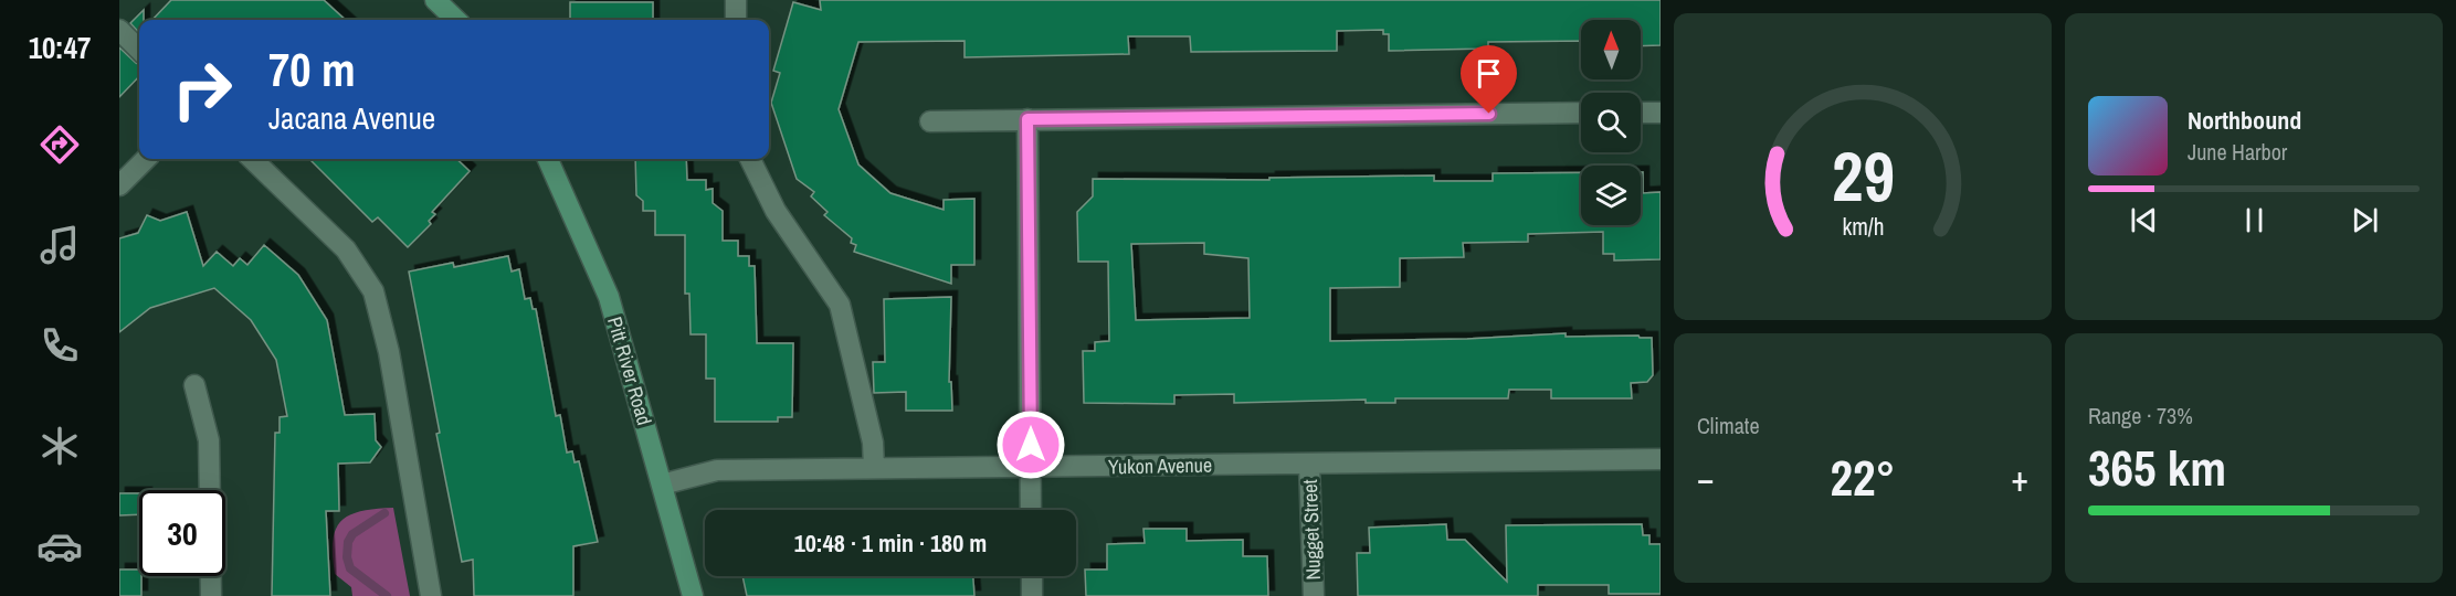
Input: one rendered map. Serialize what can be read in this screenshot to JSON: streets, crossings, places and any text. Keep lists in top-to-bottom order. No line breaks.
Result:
{"streets":{"main road":["Pitt River Road"],"street":["Yukon Avenue","Nugget Street"]},"crossings":[["Pitt River Road","Yukon Avenue"],["Yukon Avenue","Nugget Street"]],"north":"top","page":{"tabs":"10:47","turn":["70 m","Jacana Avenue"],"song":["Northbound","June Harbor"],"tile":["Climate",["Range · 73%","365 km"]],"heat":["−","22°","+"],"limit":"30","trip":"10:48 · 1 min · 180 m","gauge":["29","km/h"]}}
